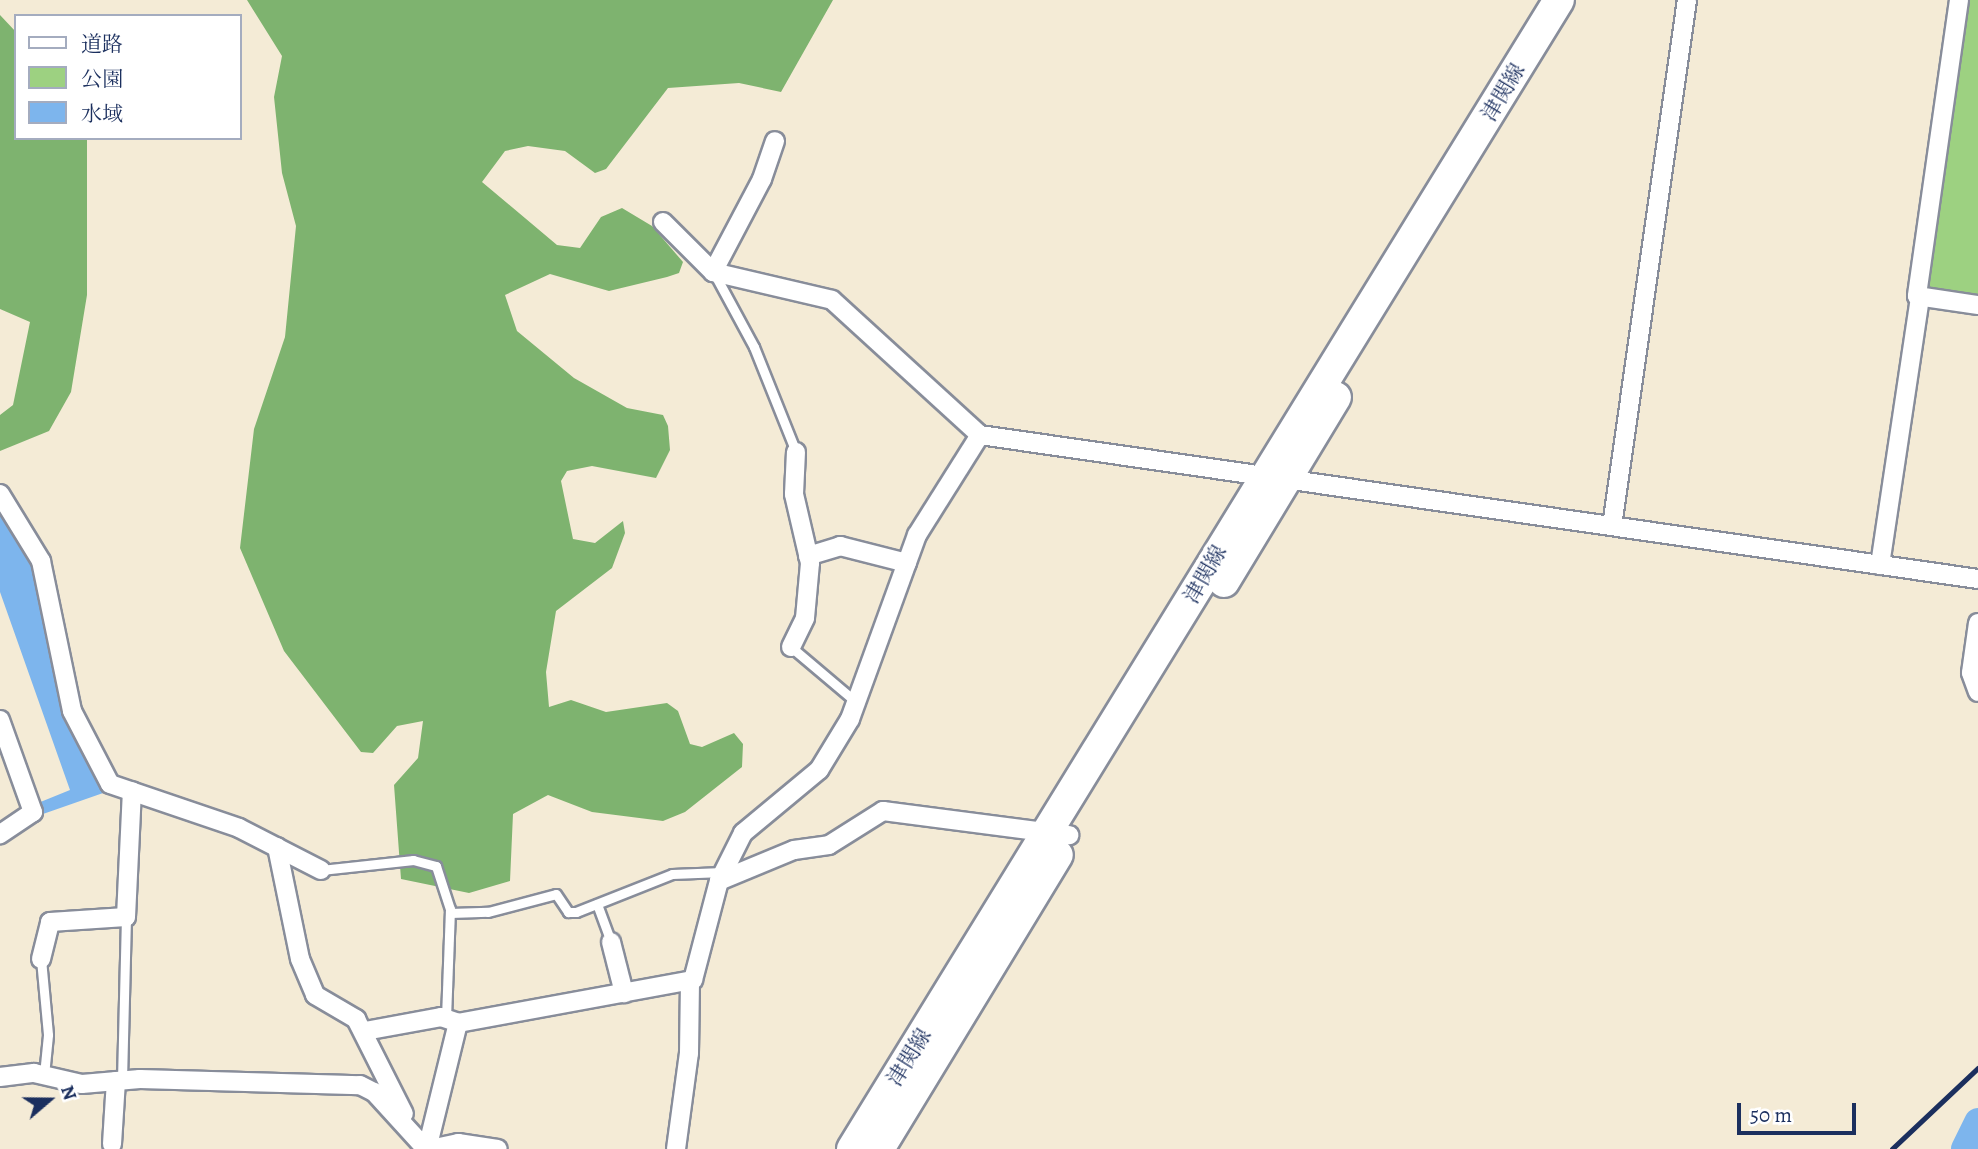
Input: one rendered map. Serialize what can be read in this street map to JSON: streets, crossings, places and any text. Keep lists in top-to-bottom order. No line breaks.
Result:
{"streets":{"main road":["津関線"]},"legend":["道路","公園","水域"],"scale_bar":"50 m","north":"right"}
